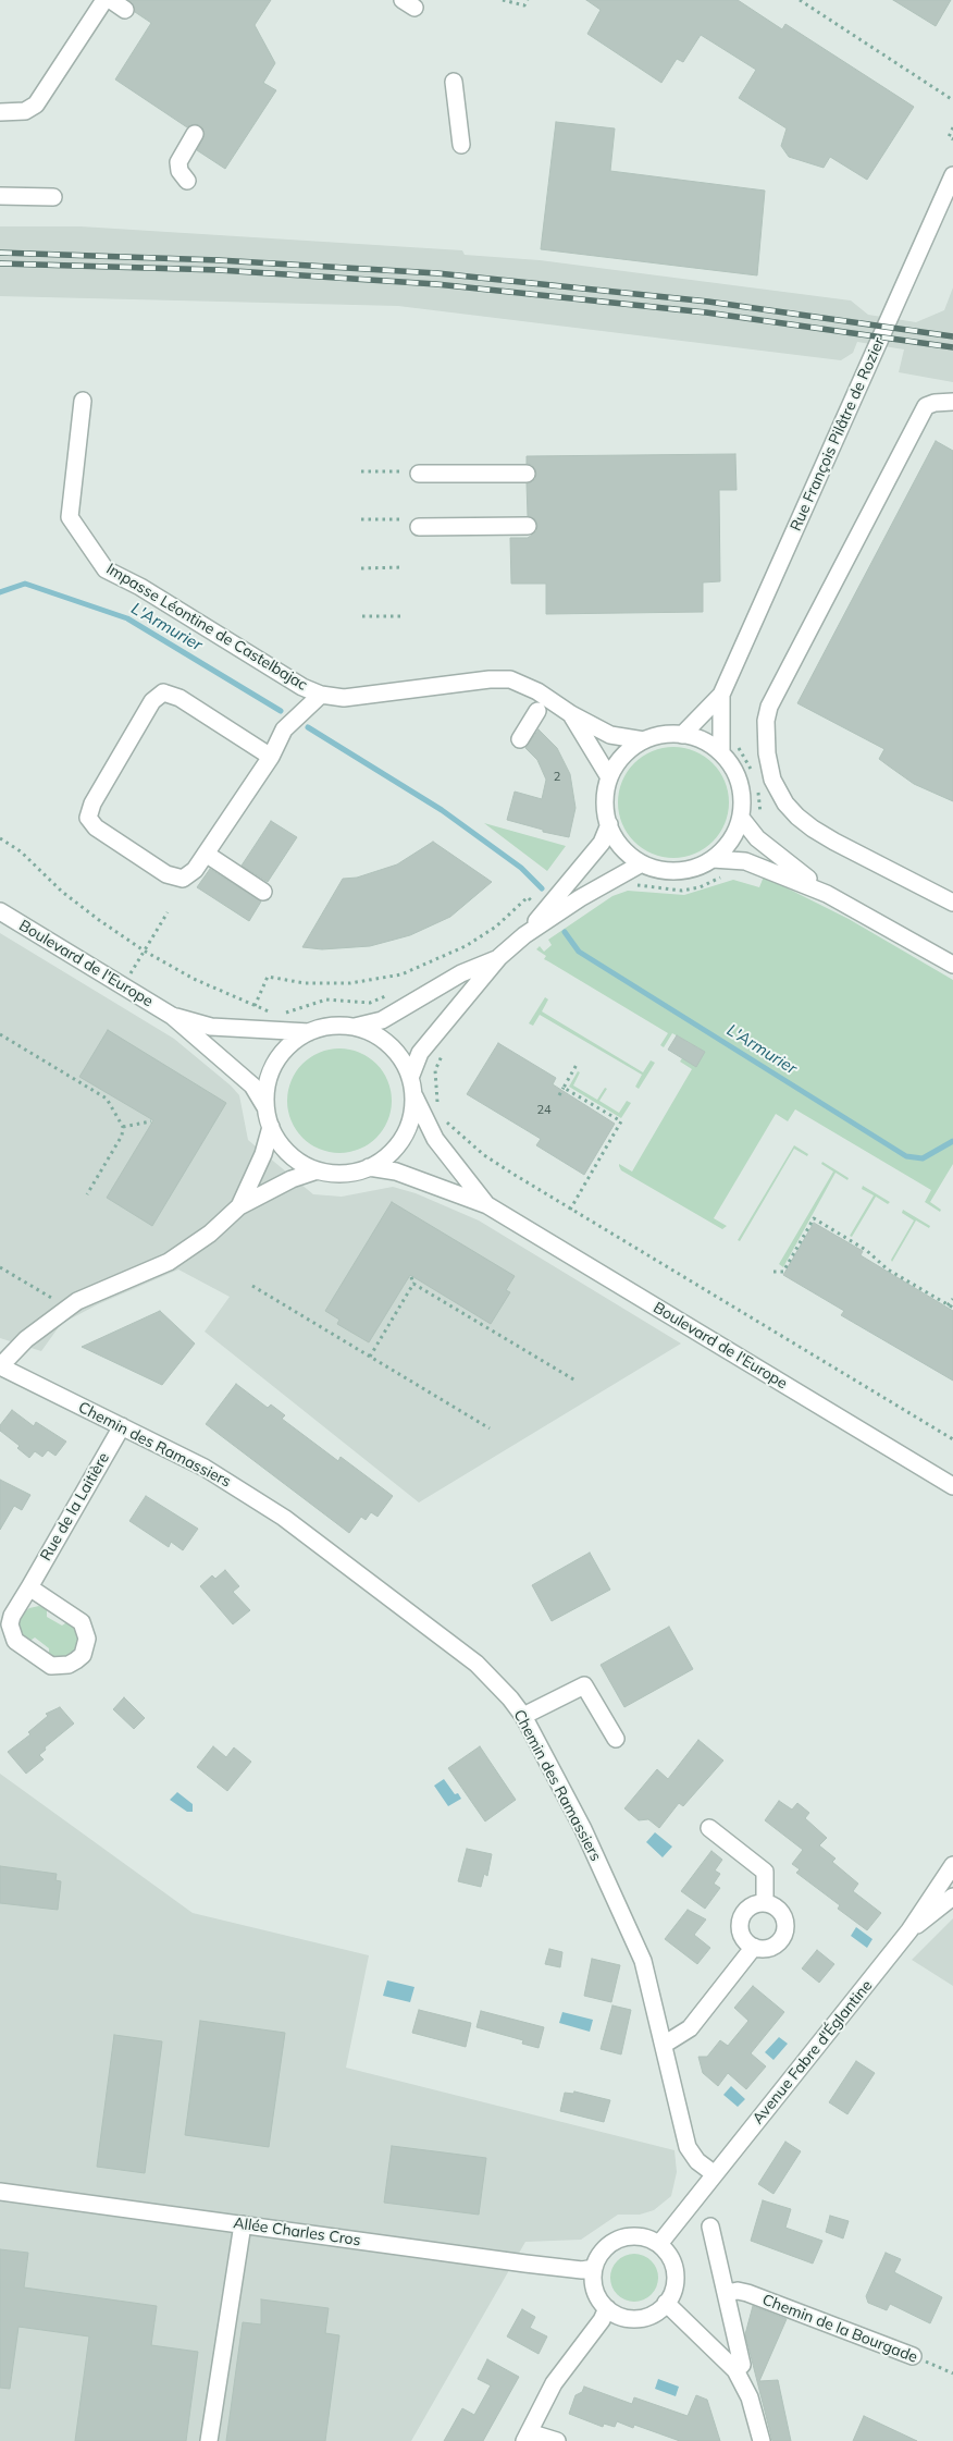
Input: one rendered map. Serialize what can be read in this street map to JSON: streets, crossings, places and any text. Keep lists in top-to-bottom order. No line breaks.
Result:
{"streets":{"street":["Rue François Pilâtre de Rozier","Impasse Léontine de Castelbajac","Boulevard de l'Europe","Chemin des Ramassiers","Rue de la Laitière","Avenue Fabre d'Églantine","Allée Charles Cros","Chemin de la Bourgade"]},"crossings":[["Rue François Pilâtre de Rozier","Impasse Léontine de Castelbajac"],["Chemin des Ramassiers","Rue de la Laitière"],["Chemin des Ramassiers","Avenue Fabre d'Églantine"]],"water":["L'Armurier"],"house_numbers":["2","24"]}
